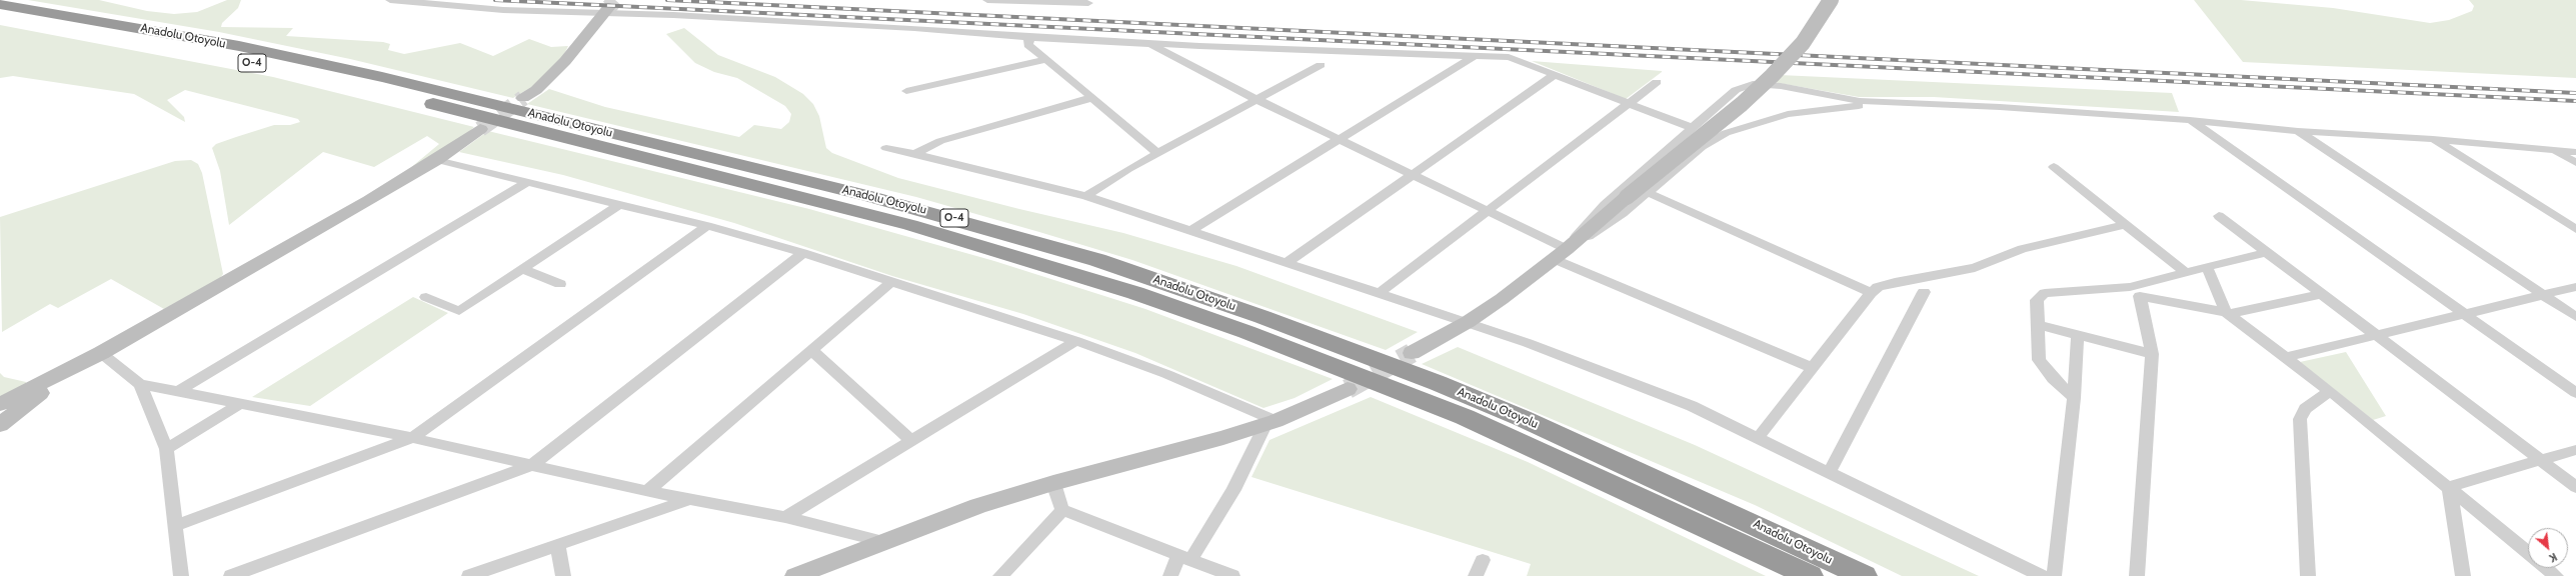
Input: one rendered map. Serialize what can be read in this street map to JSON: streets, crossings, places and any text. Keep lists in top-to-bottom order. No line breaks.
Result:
{"streets":{"highway":["Anadolu Otoyolu","O-4"]},"north":"bottom right"}
